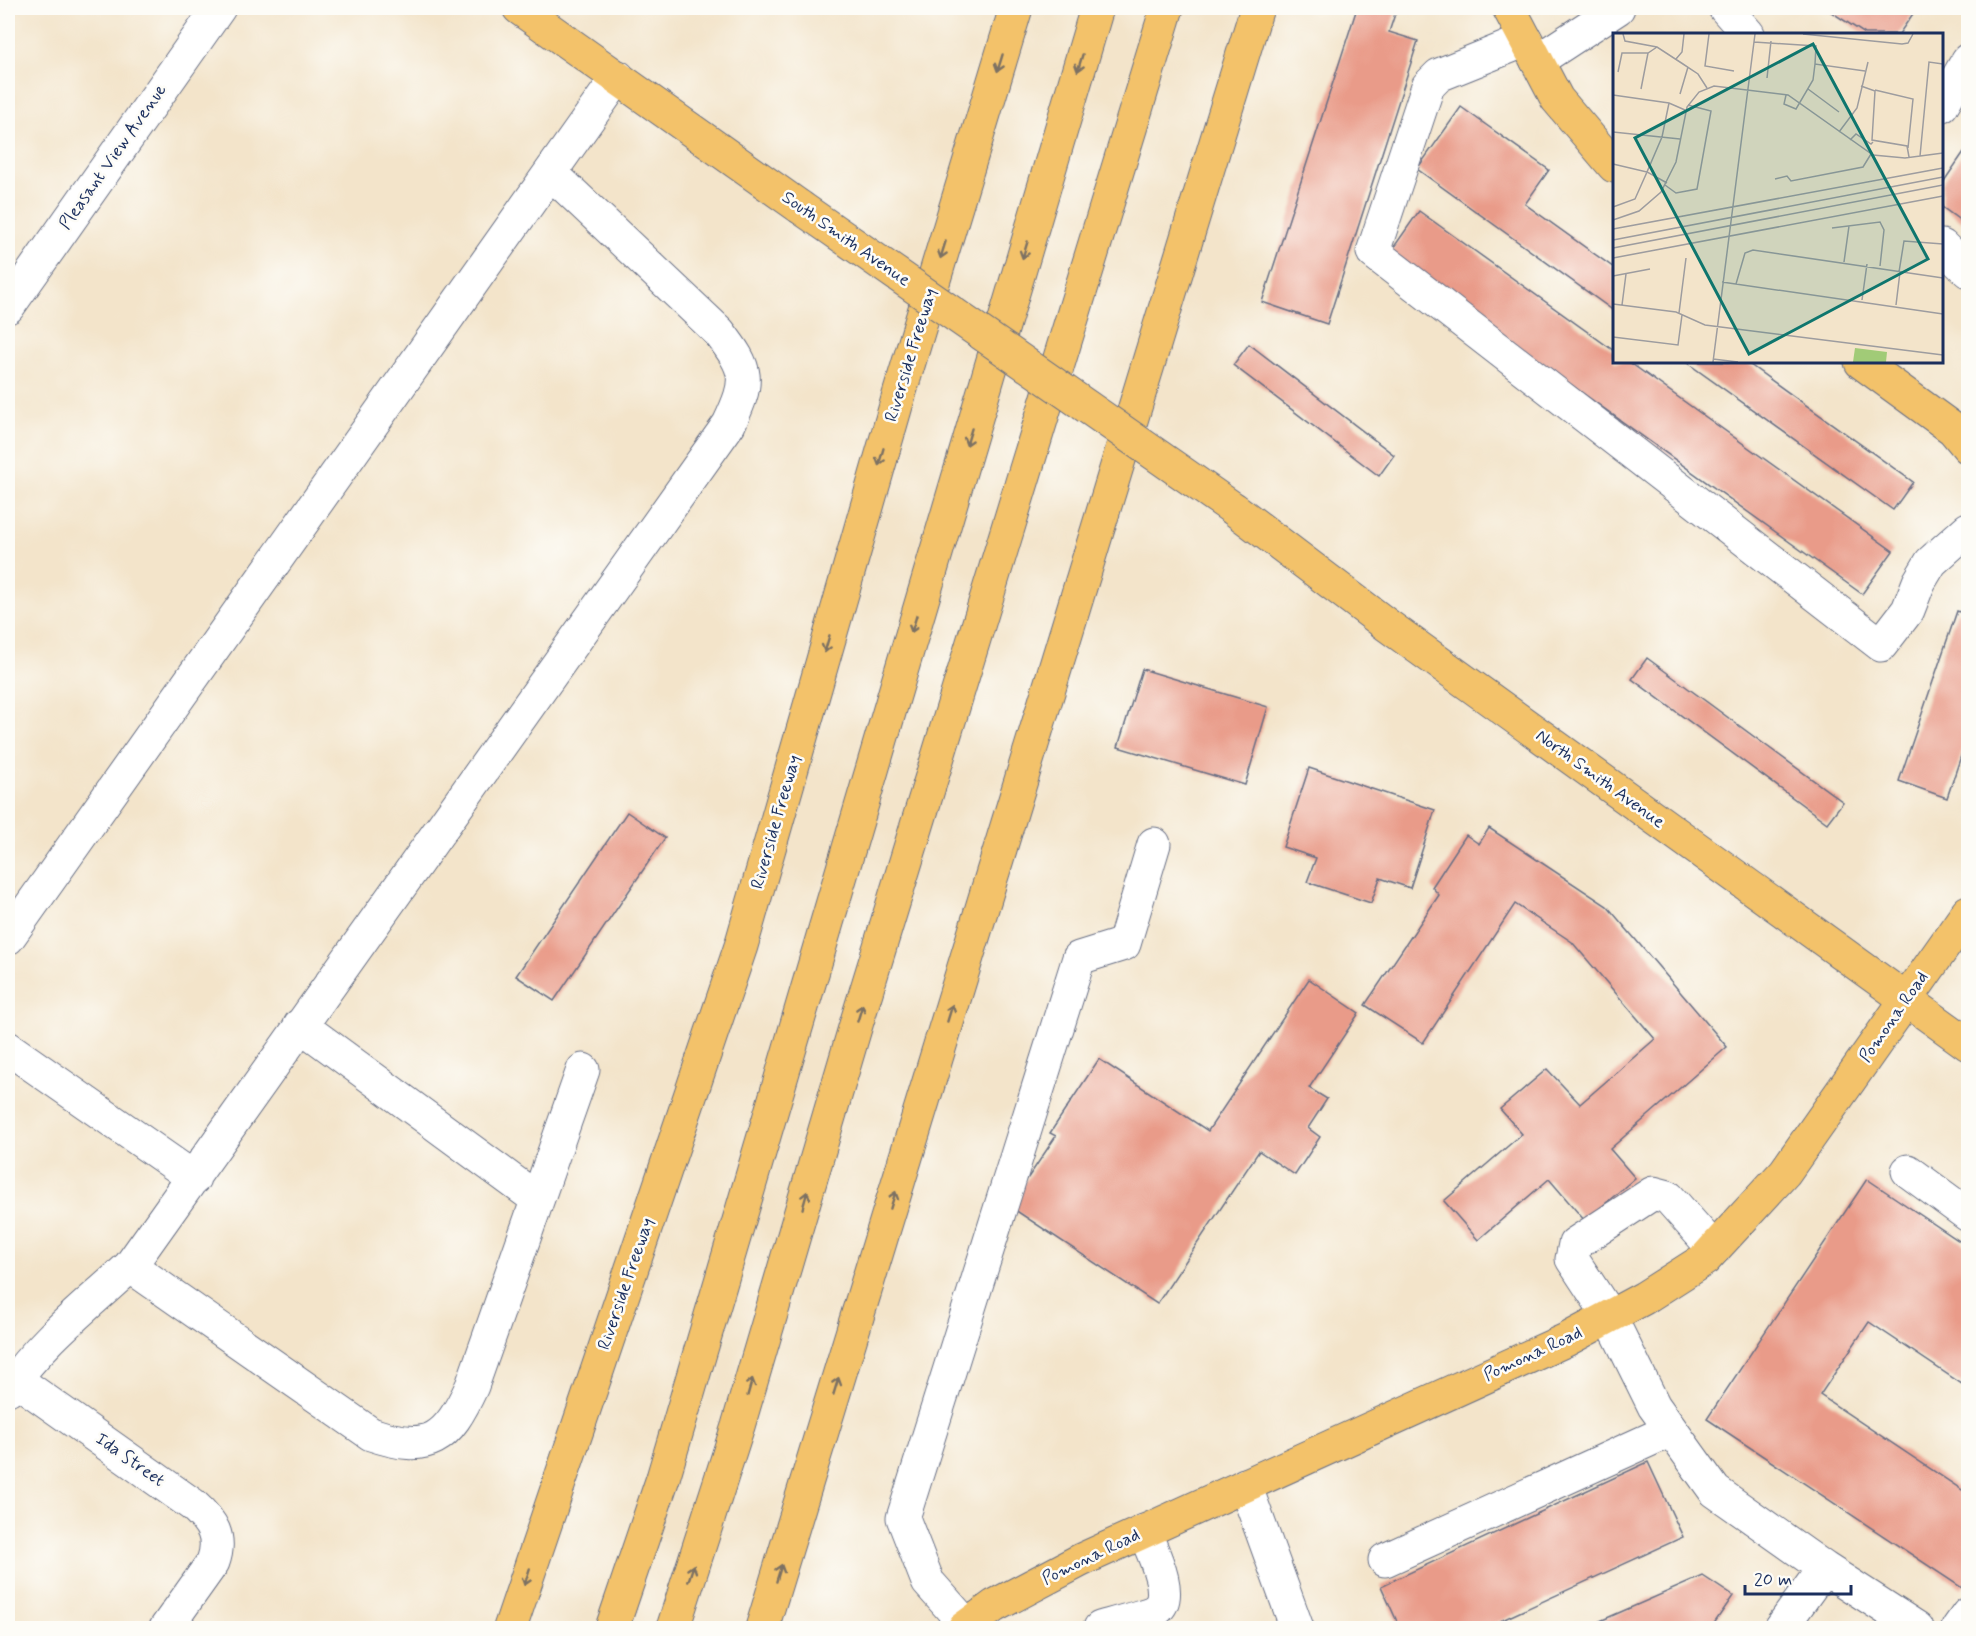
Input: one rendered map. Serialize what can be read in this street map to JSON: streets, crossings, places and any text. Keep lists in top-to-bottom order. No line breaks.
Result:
{"streets":{"main road":["South Smith Avenue","Riverside Freeway","North Smith Avenue","Pomona Road"],"street":["Pleasant View Avenue","Ida Street"]},"crossings":[["South Smith Avenue","North Smith Avenue"],["North Smith Avenue","Pomona Road"]],"scale_bar":"20 m"}
